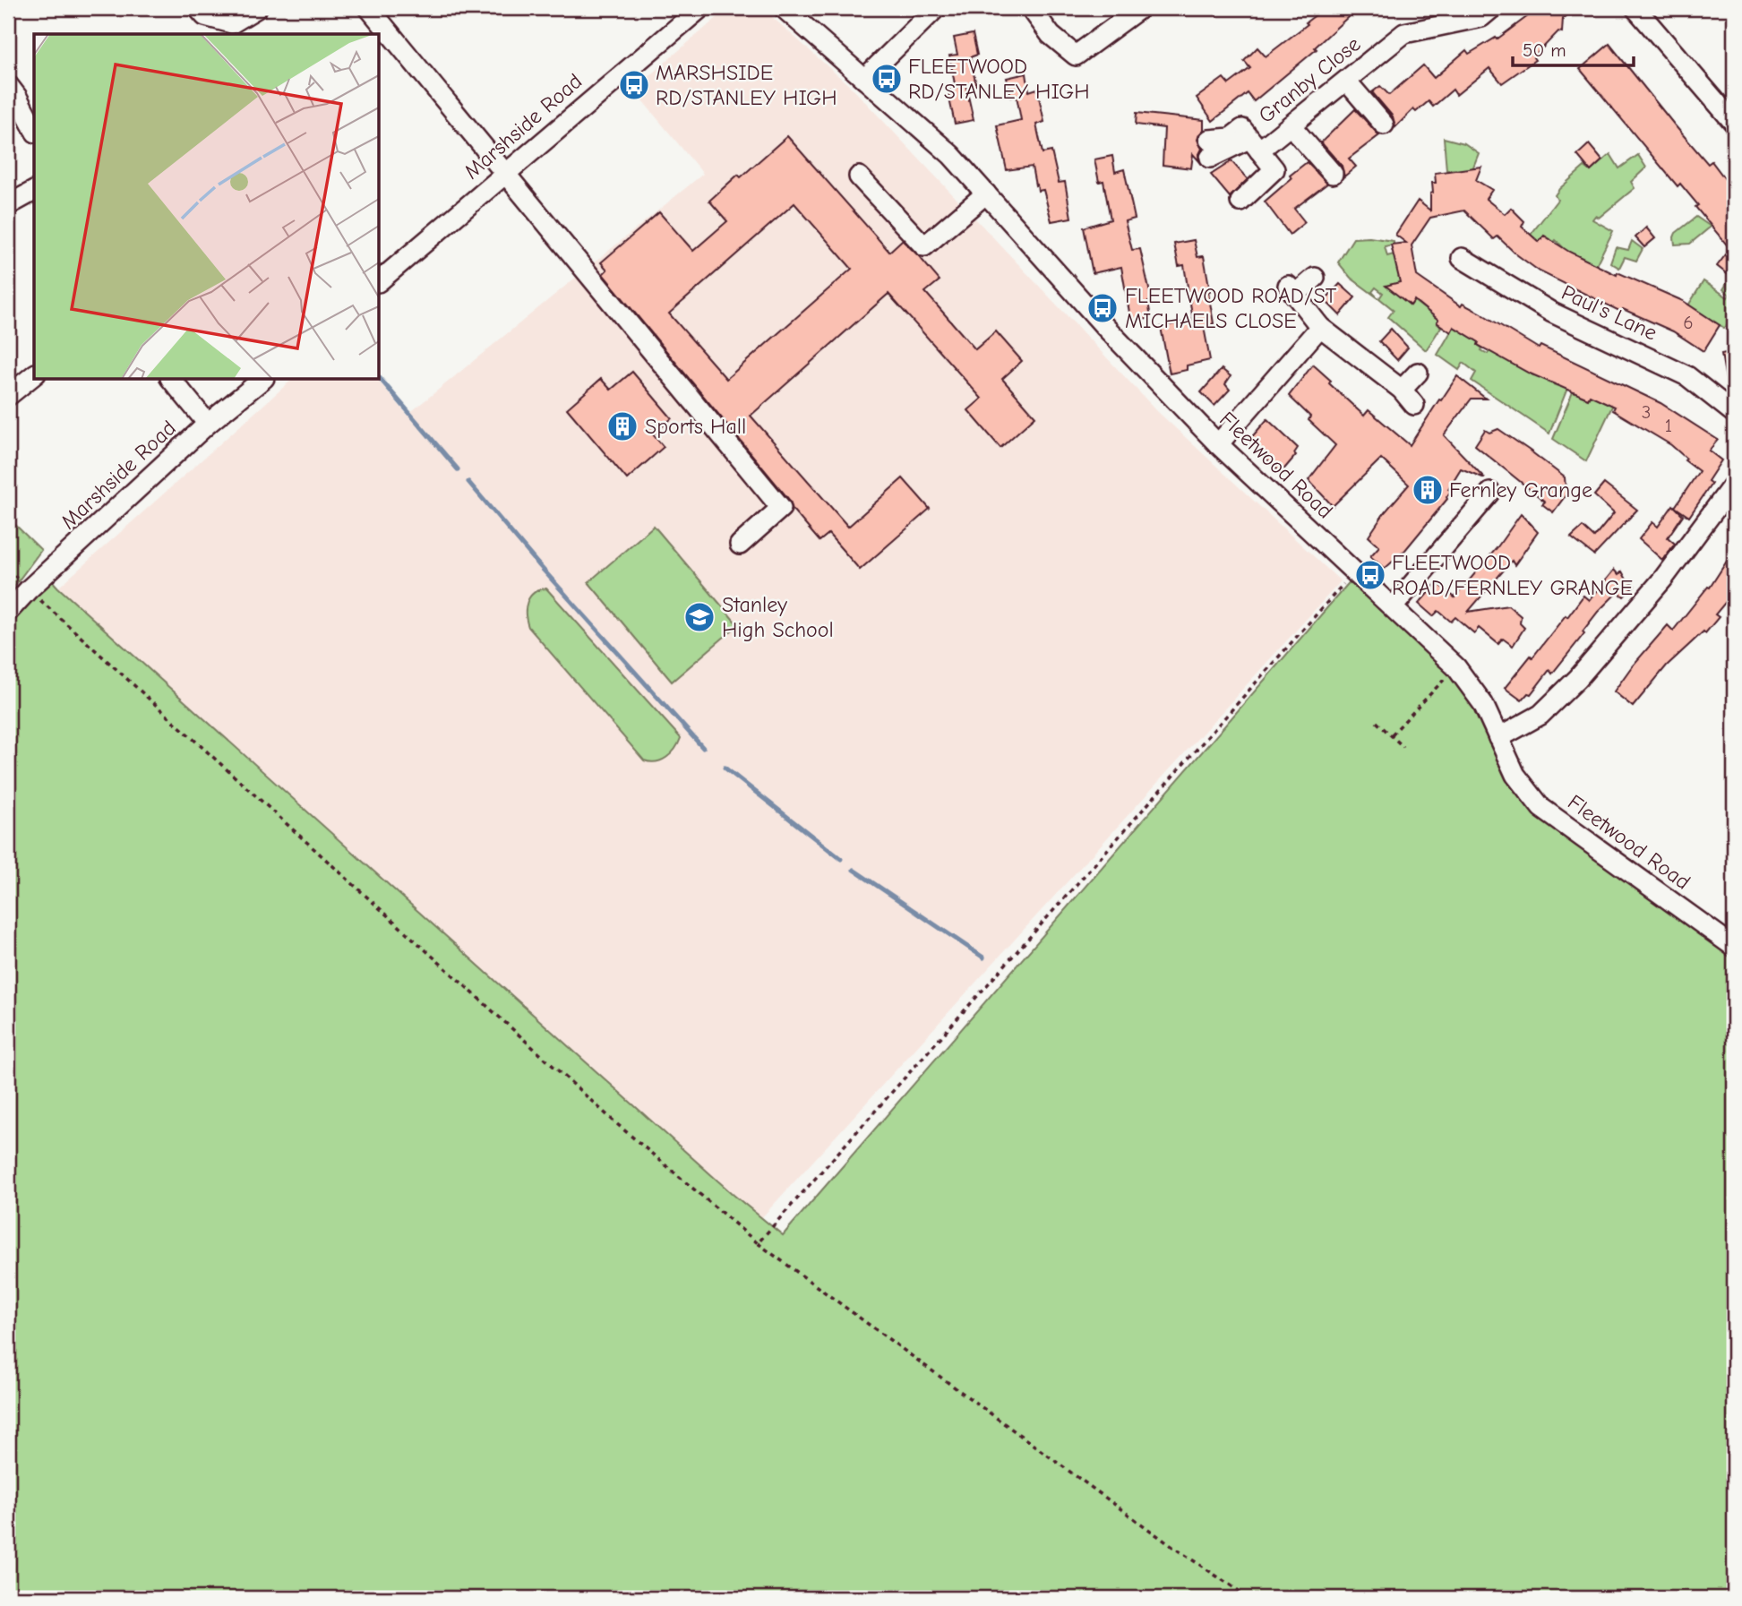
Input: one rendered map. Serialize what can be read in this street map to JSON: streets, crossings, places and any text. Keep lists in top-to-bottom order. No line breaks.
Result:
{"streets":{"street":["Granby Close","Marshside Road","Paul's Lane","Fleetwood Road"]},"places":{"bus stop":["FLEETWOOD RD/STANLEY HIGH","MARSHSIDE RD/STANLEY HIGH","FLEETWOOD ROAD/ST MICHAELS CLOSE","FLEETWOOD ROAD/FERNLEY GRANGE"],"building":["Sports Hall","Fernley Grange"],"school or university":["Stanley High School"]},"house_numbers":["6","3","1"],"scale_bar":"50 m"}
